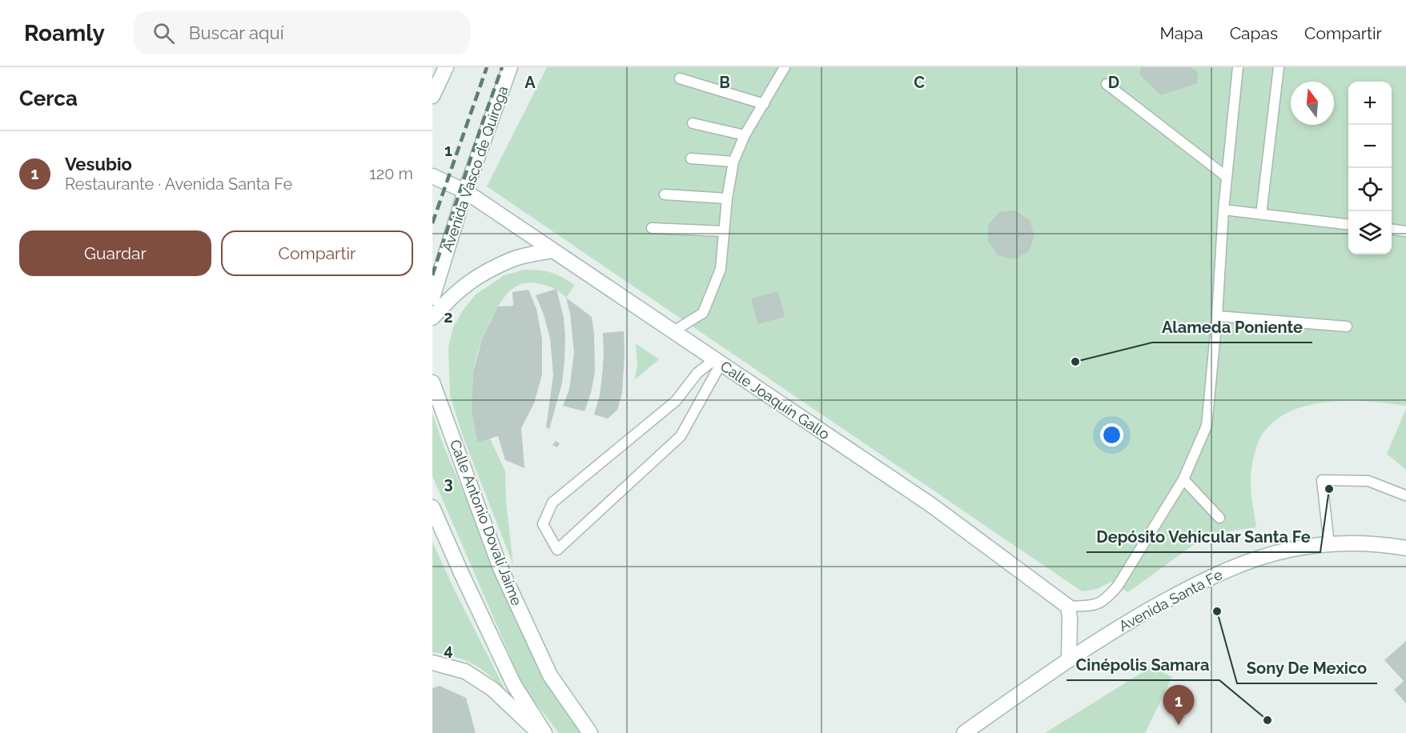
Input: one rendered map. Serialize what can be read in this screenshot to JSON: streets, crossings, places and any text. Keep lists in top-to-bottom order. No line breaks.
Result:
{"streets":{"street":["Avenida Vasco de Quiroga","Calle Joaquín Gallo","Calle Antonio Dovalí Jaime","Avenida Santa Fe"]},"crossings":[["Avenida Vasco de Quiroga","Calle Joaquín Gallo"]],"places":["Alameda Poniente","Depósito Vehicular Santa Fe","Sony De Mexico","Cinépolis Samara"],"north":"top","page":{"header":"Roamly","search":"Buscar aquí","nav":["Mapa","Capas","Compartir"],"heading":"Cerca","map_buttons":["+","−"],"list":[{"mark":"1","name":"Vesubio","note":"Restaurante · Avenida Santa Fe","value":"120 m"}],"buttons":["Guardar","Compartir"],"pins":"1"},"grid":{"columns":["A","B","C","D"],"rows":["1","2","3","4"]}}
